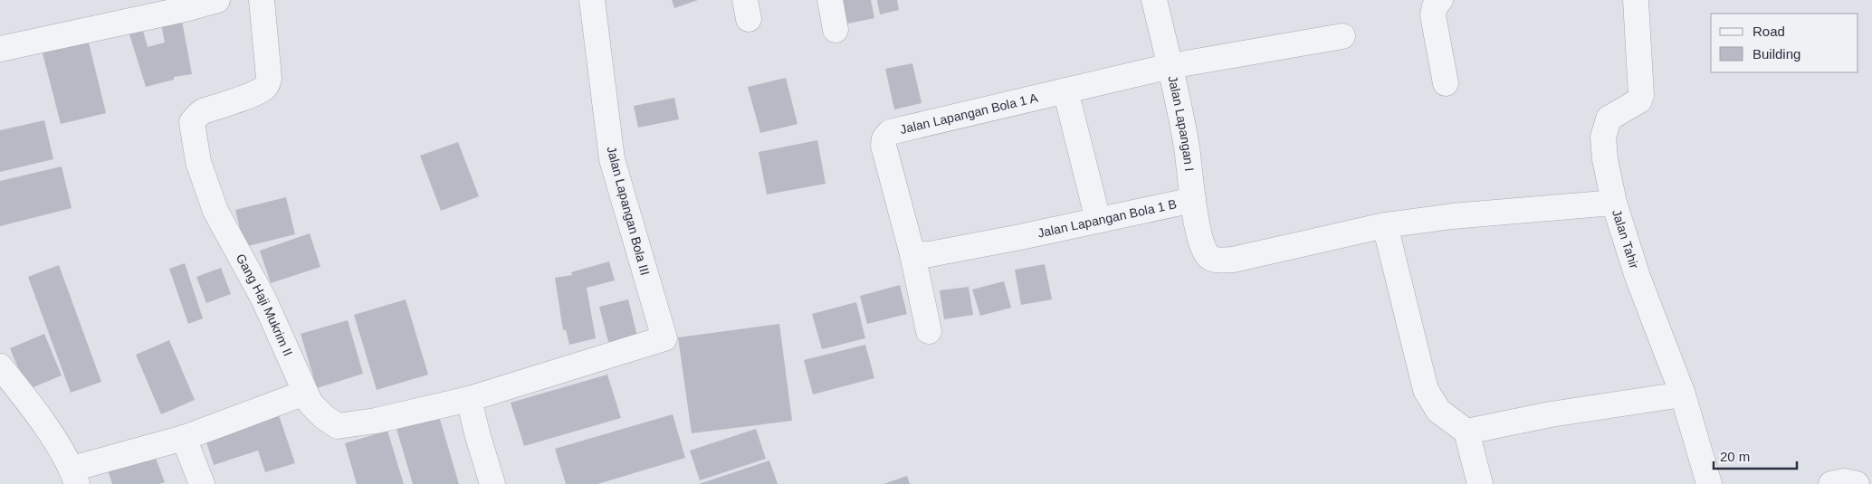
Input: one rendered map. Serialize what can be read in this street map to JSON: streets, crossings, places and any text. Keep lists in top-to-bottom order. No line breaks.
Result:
{"streets":{"street":["Jalan Lapangan Bola 1 A","Jalan Lapangan I","Jalan Lapangan Bola III","Jalan Lapangan Bola 1 B","Jalan Tahir","Gang Haji Mukrim II"]},"crossings":[["Jalan Lapangan Bola 1 A","Jalan Lapangan I"],["Jalan Lapangan Bola 1 A","Jalan Lapangan Bola 1 B"],["Jalan Lapangan I","Jalan Lapangan Bola 1 B"],["Jalan Lapangan Bola III","Gang Haji Mukrim II"]],"legend":["Road","Building"],"scale_bar":"20 m"}
